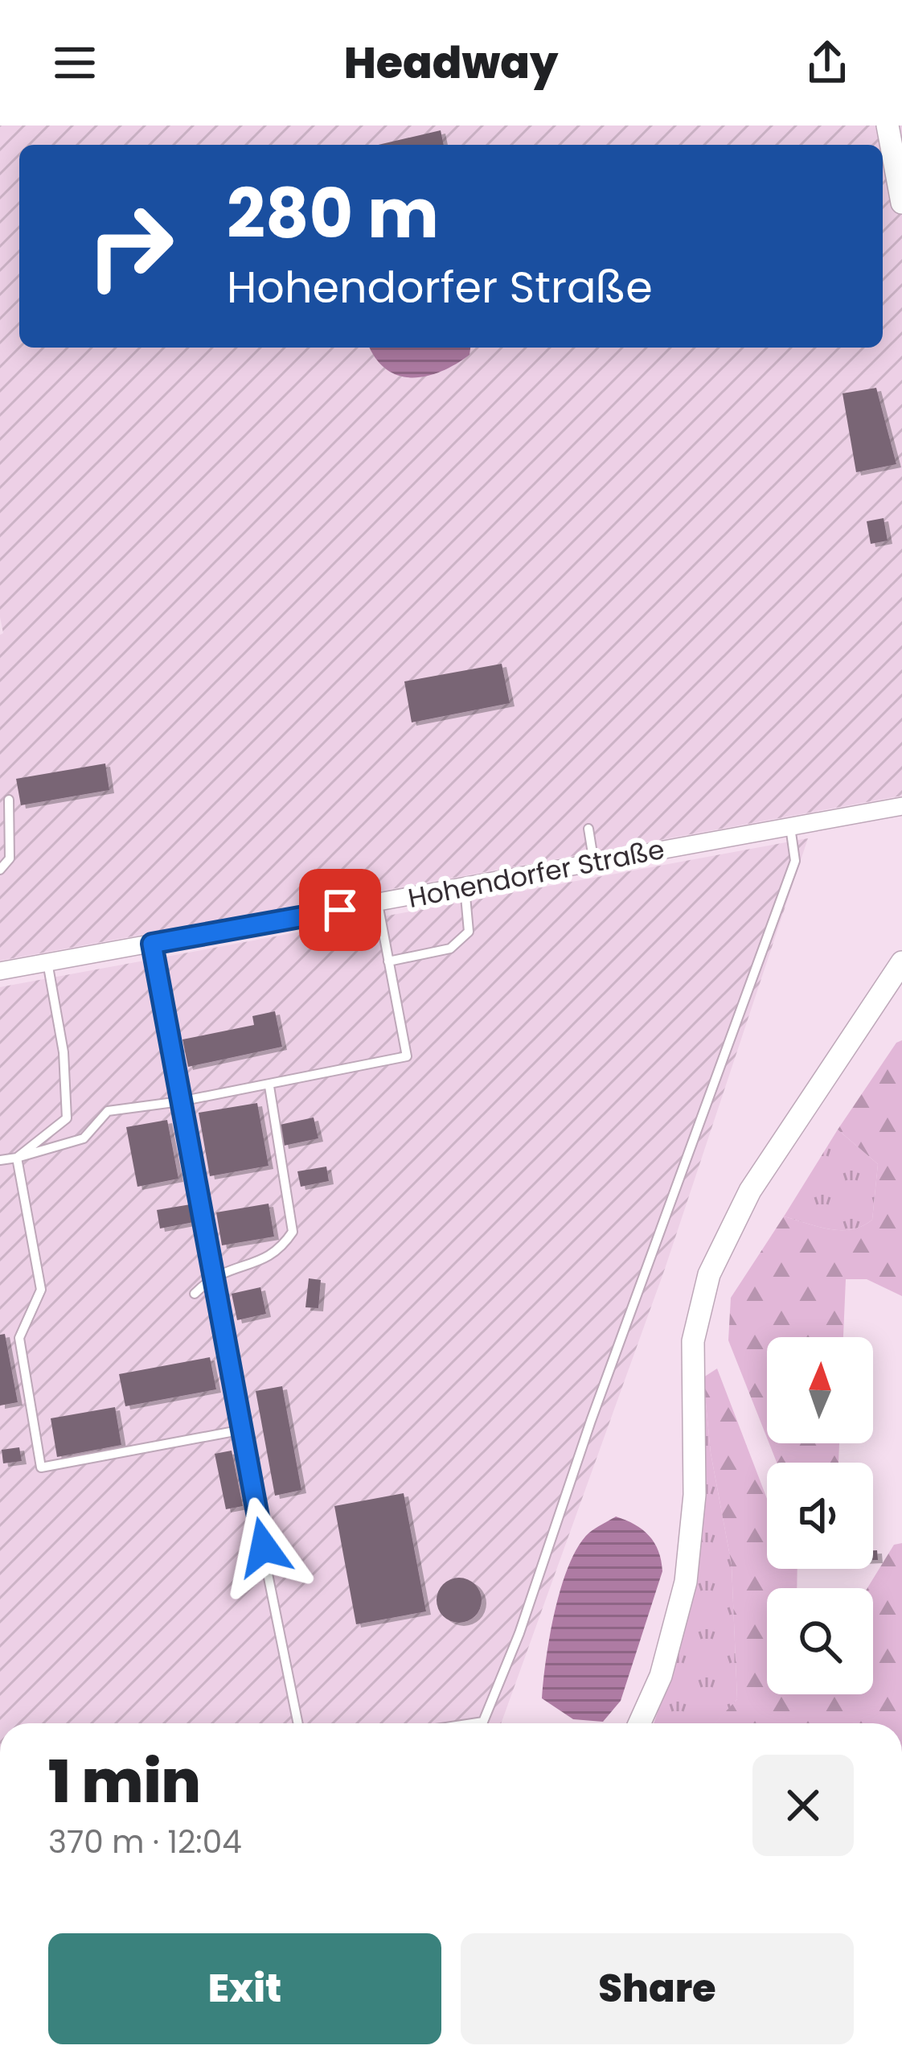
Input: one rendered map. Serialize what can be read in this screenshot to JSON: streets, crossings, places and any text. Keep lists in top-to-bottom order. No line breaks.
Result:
{"streets":{"street":["Hohendorfer Straße"]},"north":"top","page":{"header":"Headway","turn":["280 m","Hohendorfer Straße"],"heading":["1 min","370 m · 12:04"],"buttons":["Exit","Share"]}}
